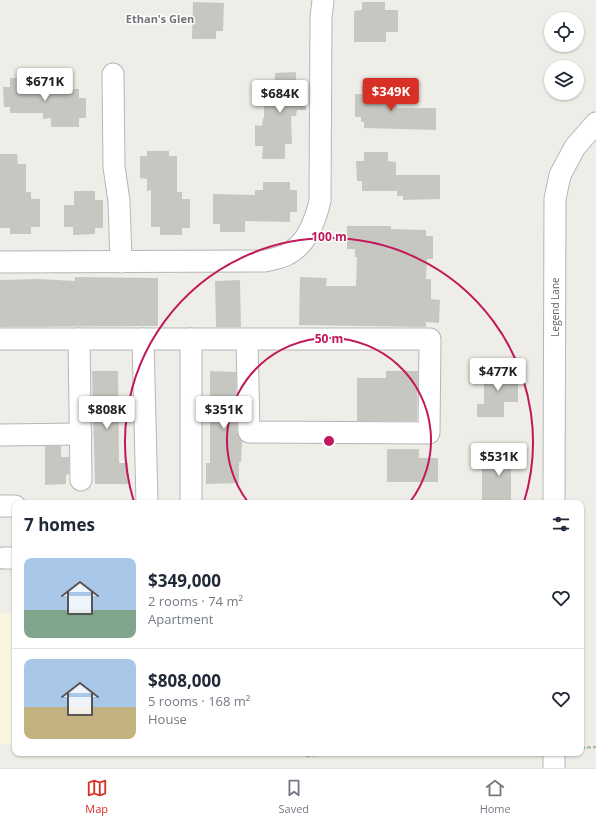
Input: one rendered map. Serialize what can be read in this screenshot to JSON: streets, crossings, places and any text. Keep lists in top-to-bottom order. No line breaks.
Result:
{"streets":{"street":["Legend Lane"]},"districts":["Ethan's Glen"],"page":{"price":["$671K","$349K","$684K","$477K","$808K","$351K","$531K"],"heading":"7 homes","list":[{"name":"$349,000","note":"2 rooms · 74 m² · Apartment"},{"name":"$808,000","note":"5 rooms · 168 m² · House"}],"tabs":["Map","Saved","Home"]},"rings":["100 m","50 m"]}
